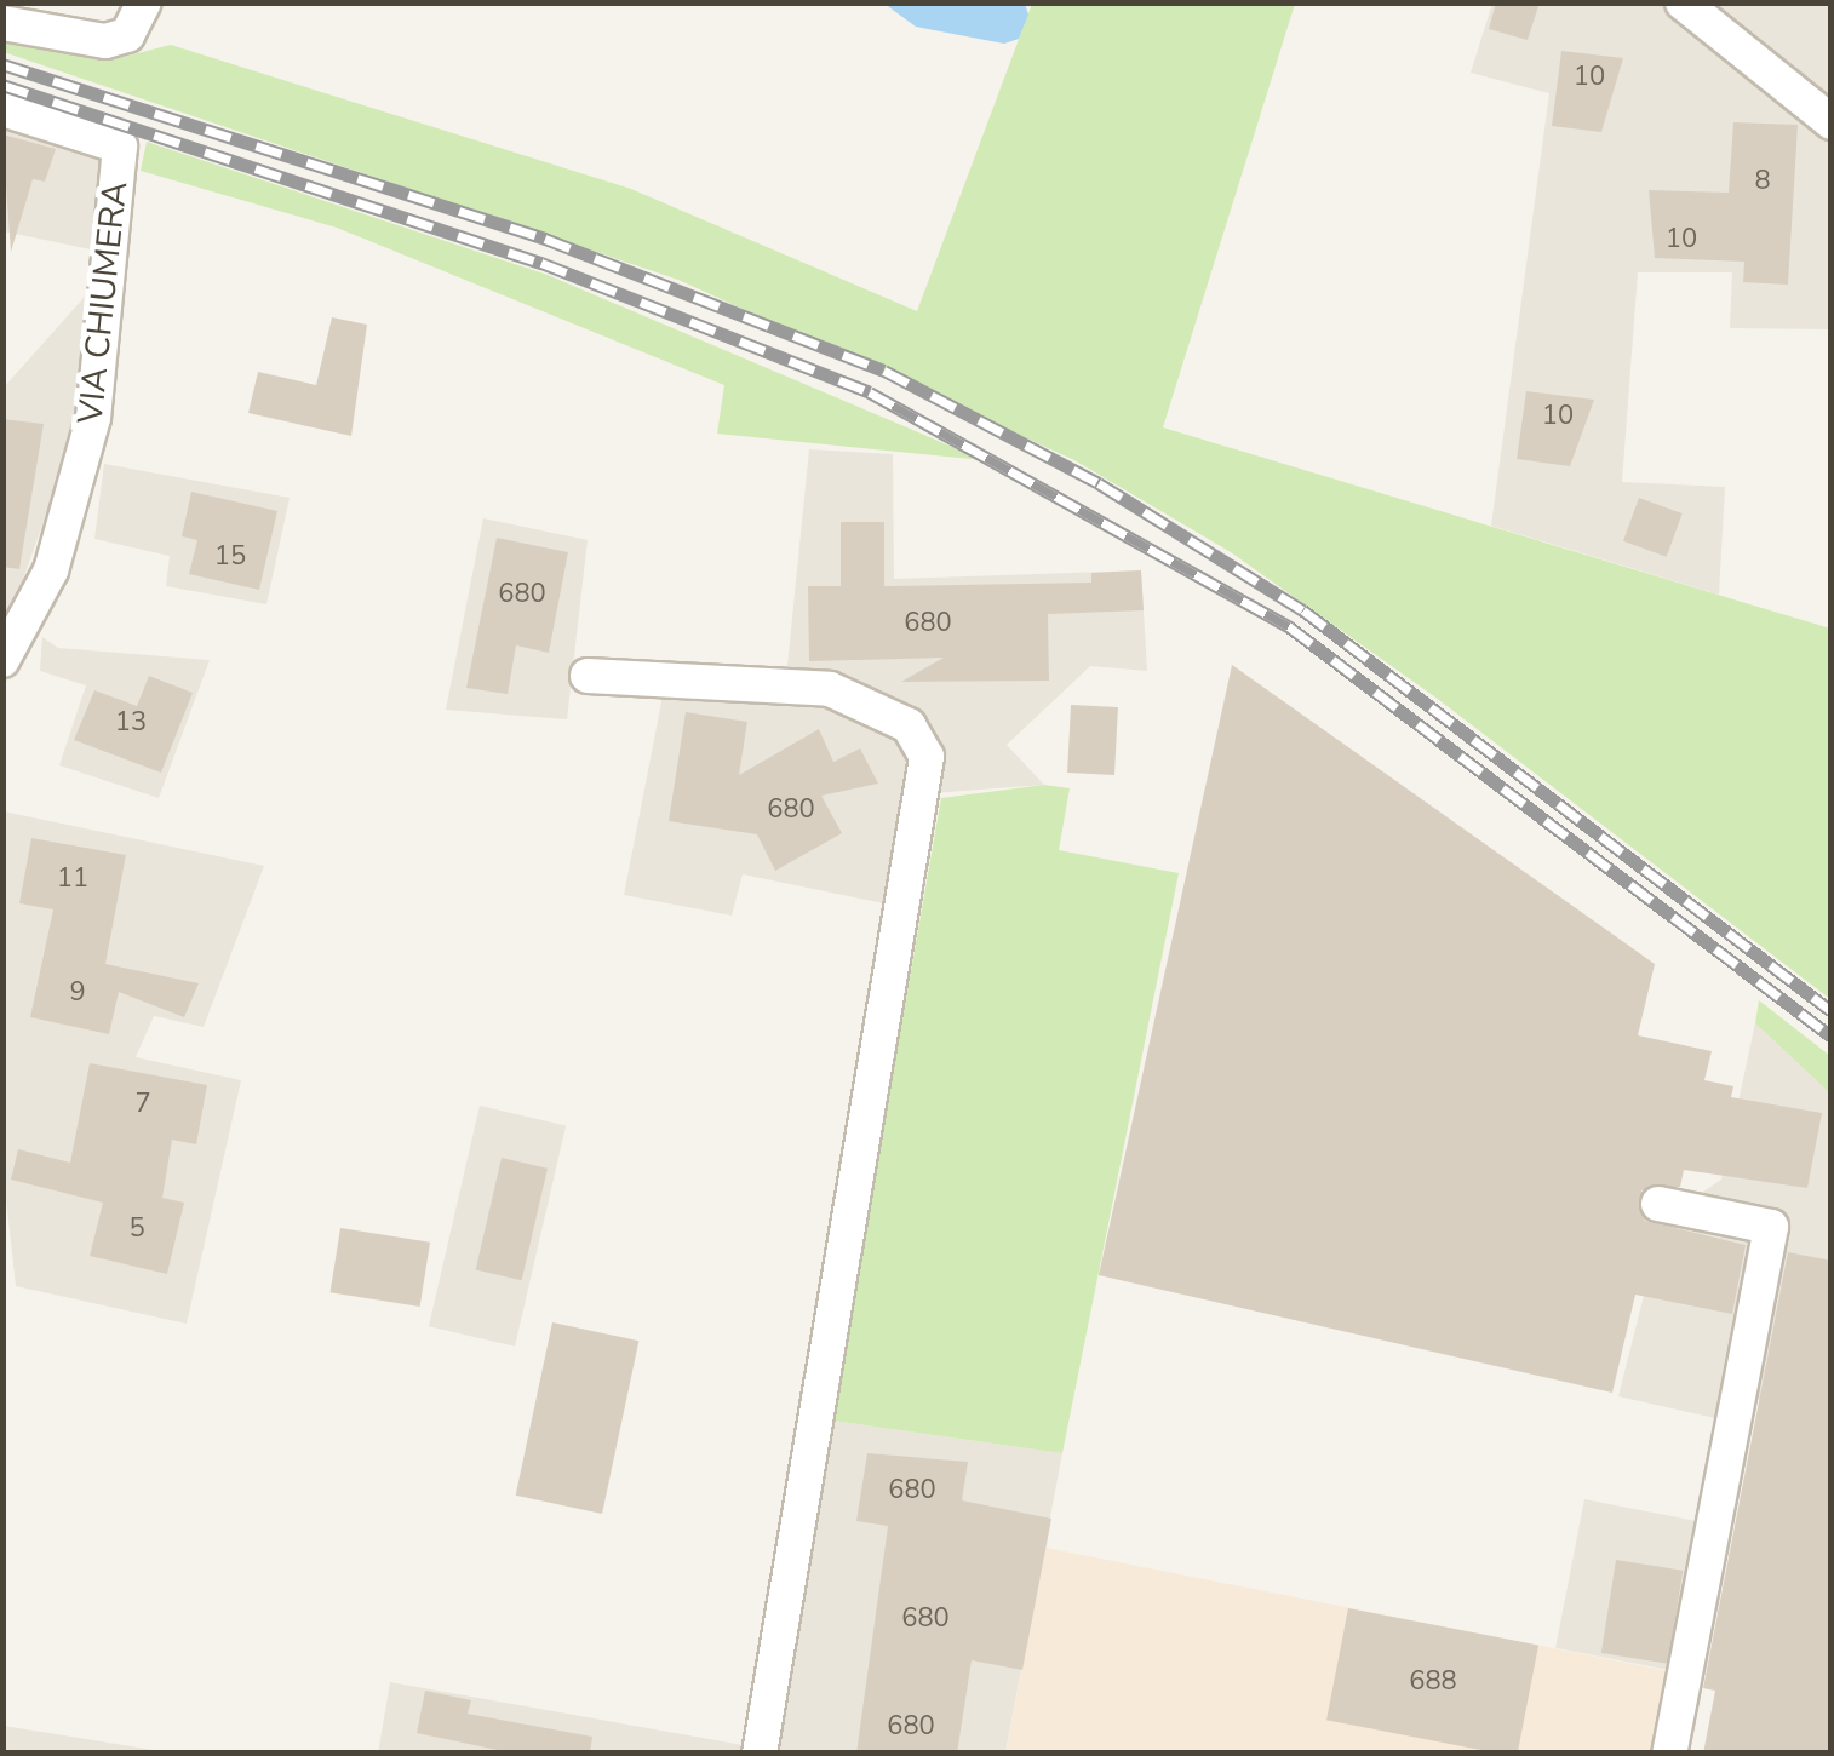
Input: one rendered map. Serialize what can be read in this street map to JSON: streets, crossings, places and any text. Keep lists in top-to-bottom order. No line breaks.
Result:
{"streets":{"street":["VIA CHIUMERA"]},"house_numbers":["10","8","10","10","15","680","680","13","680","11","9","7","5","680","680","688","680"]}
